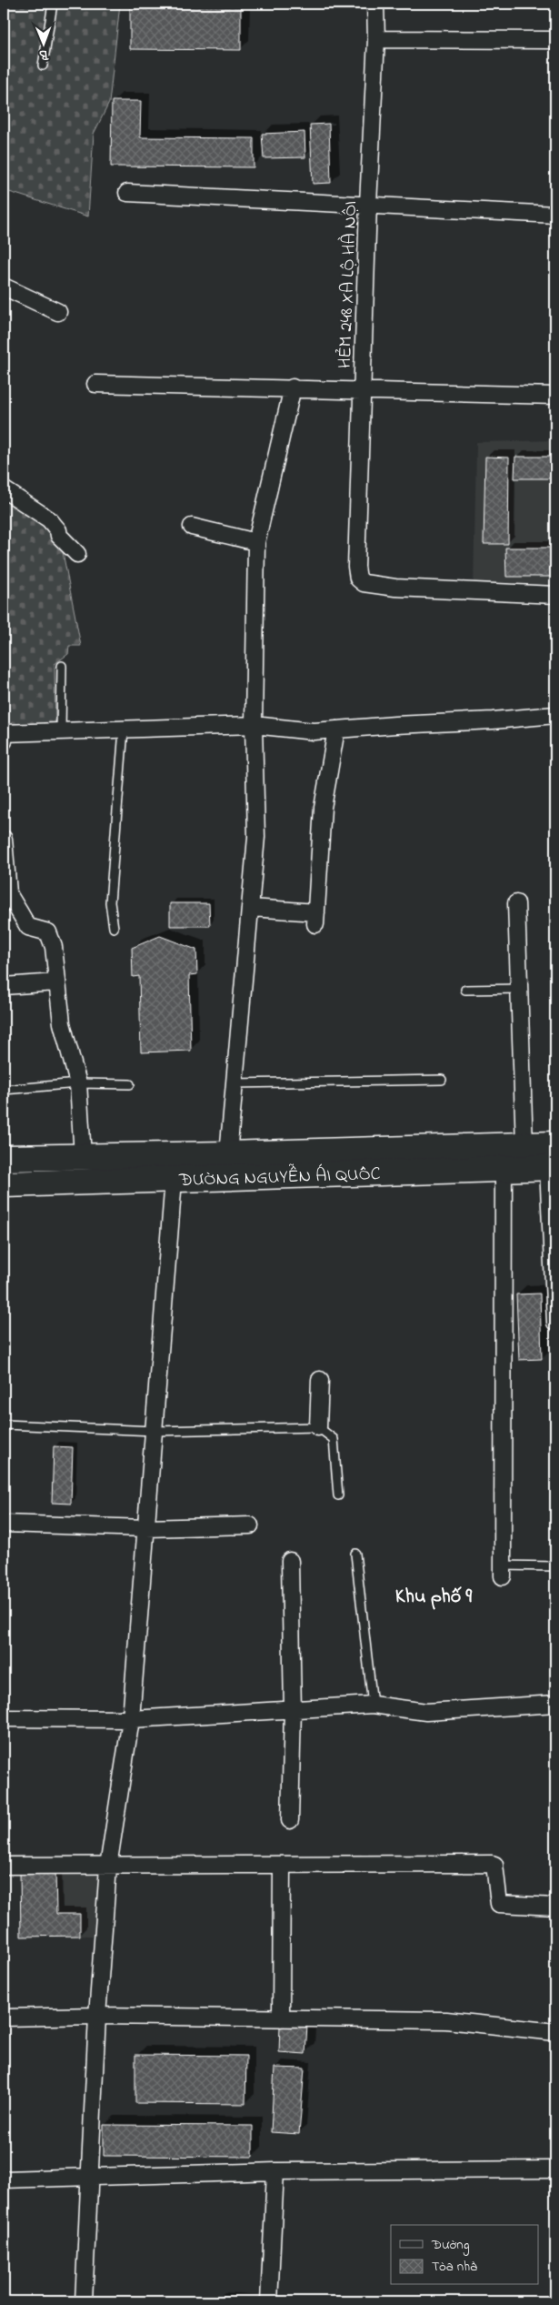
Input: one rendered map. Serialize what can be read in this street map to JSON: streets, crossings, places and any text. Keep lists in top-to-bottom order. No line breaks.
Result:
{"streets":{"main road":["ĐƯỜNG NGUYỄN ÁI QUỐC"],"street":["HẺM 248 XA LỘ HÀ NỘI"]},"districts":["Khu phố 9"],"legend":["Đường","Tòa nhà"],"north":"bottom"}
